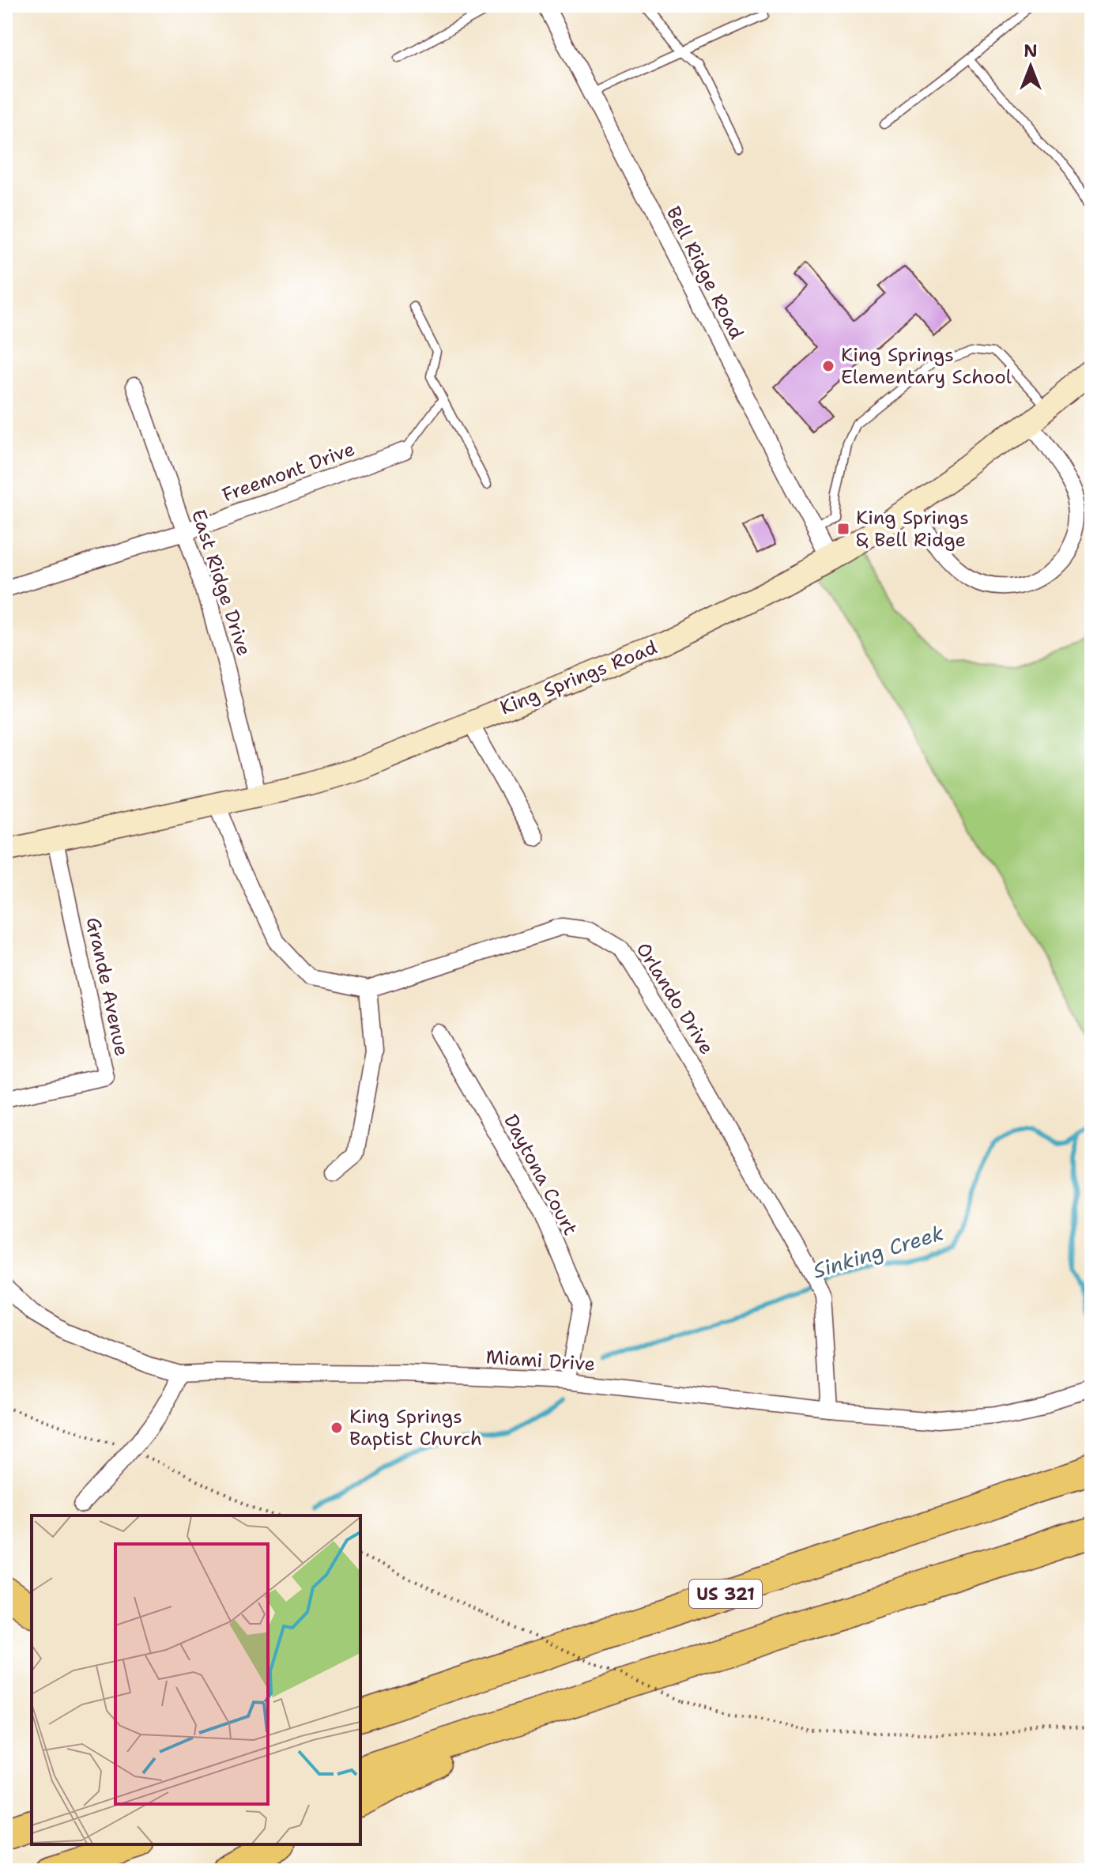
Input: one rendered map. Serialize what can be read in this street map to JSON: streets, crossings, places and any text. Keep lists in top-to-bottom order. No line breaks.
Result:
{"streets":{"highway":["US 321"],"street":["Bell Ridge Road","Freemont Drive","East Ridge Drive","King Springs Road","Grande Avenue","Orlando Drive","Daytona Court","Miami Drive"]},"crossings":[["Bell Ridge Road","King Springs Road"],["Freemont Drive","East Ridge Drive"],["East Ridge Drive","King Springs Road"],["King Springs Road","Grande Avenue"],["King Springs Road","Orlando Drive"],["Orlando Drive","Miami Drive"],["Daytona Court","Miami Drive"]],"water":["Sinking Creek"],"places":{"other":["King Springs Elementary School","King Springs Baptist Church"],"transit":["King Springs & Bell Ridge"]},"north":"top"}
